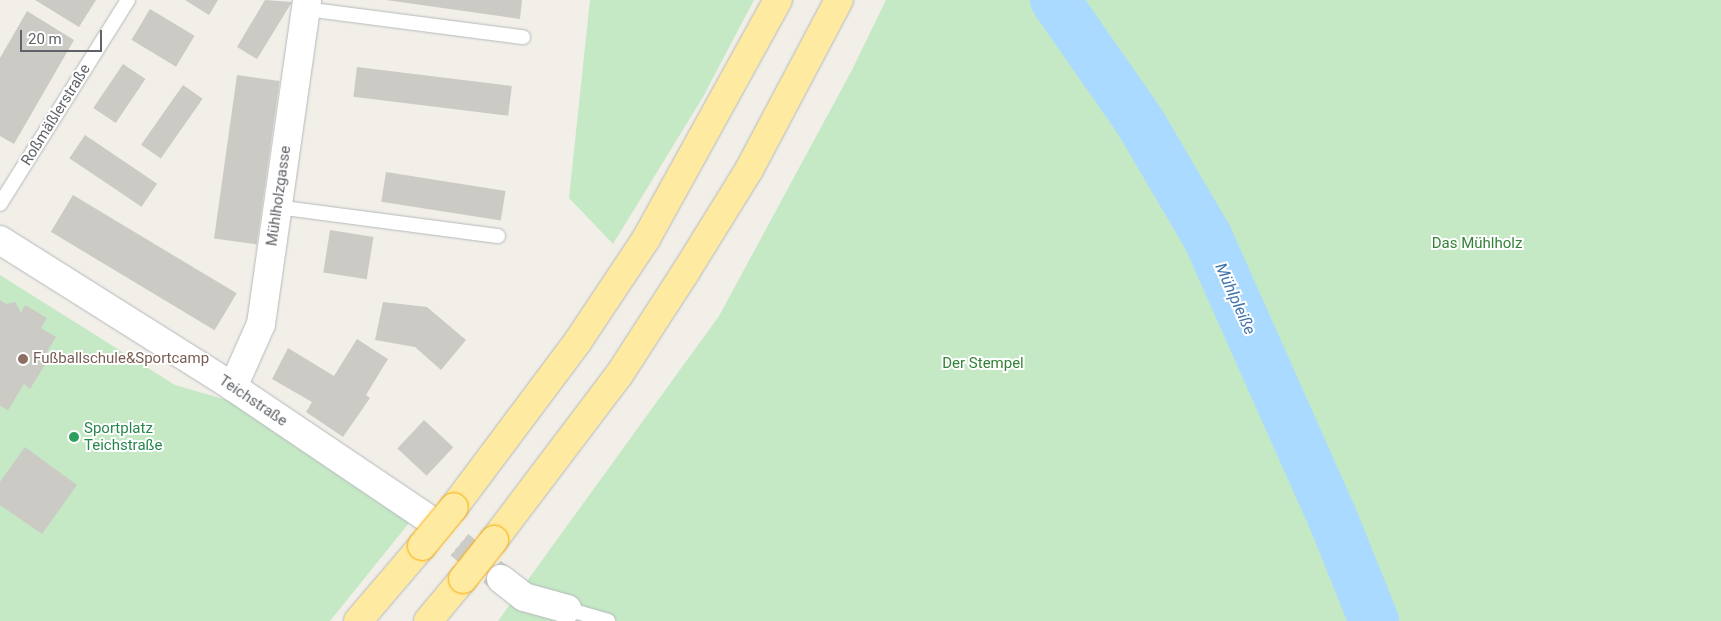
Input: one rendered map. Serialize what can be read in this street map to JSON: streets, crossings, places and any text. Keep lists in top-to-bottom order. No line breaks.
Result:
{"streets":{"street":["Mühlholzgasse","Teichstraße"],"lane":["Roßmäßlerstraße"]},"crossings":[["Mühlholzgasse","Teichstraße"]],"water":["Mühlpleiße"],"parks":["Das Mühlholz","Der Stempel"],"places":["Fußballschule&Sportcamp","Sportplatz Teichstraße"],"scale_bar":"20 m"}
